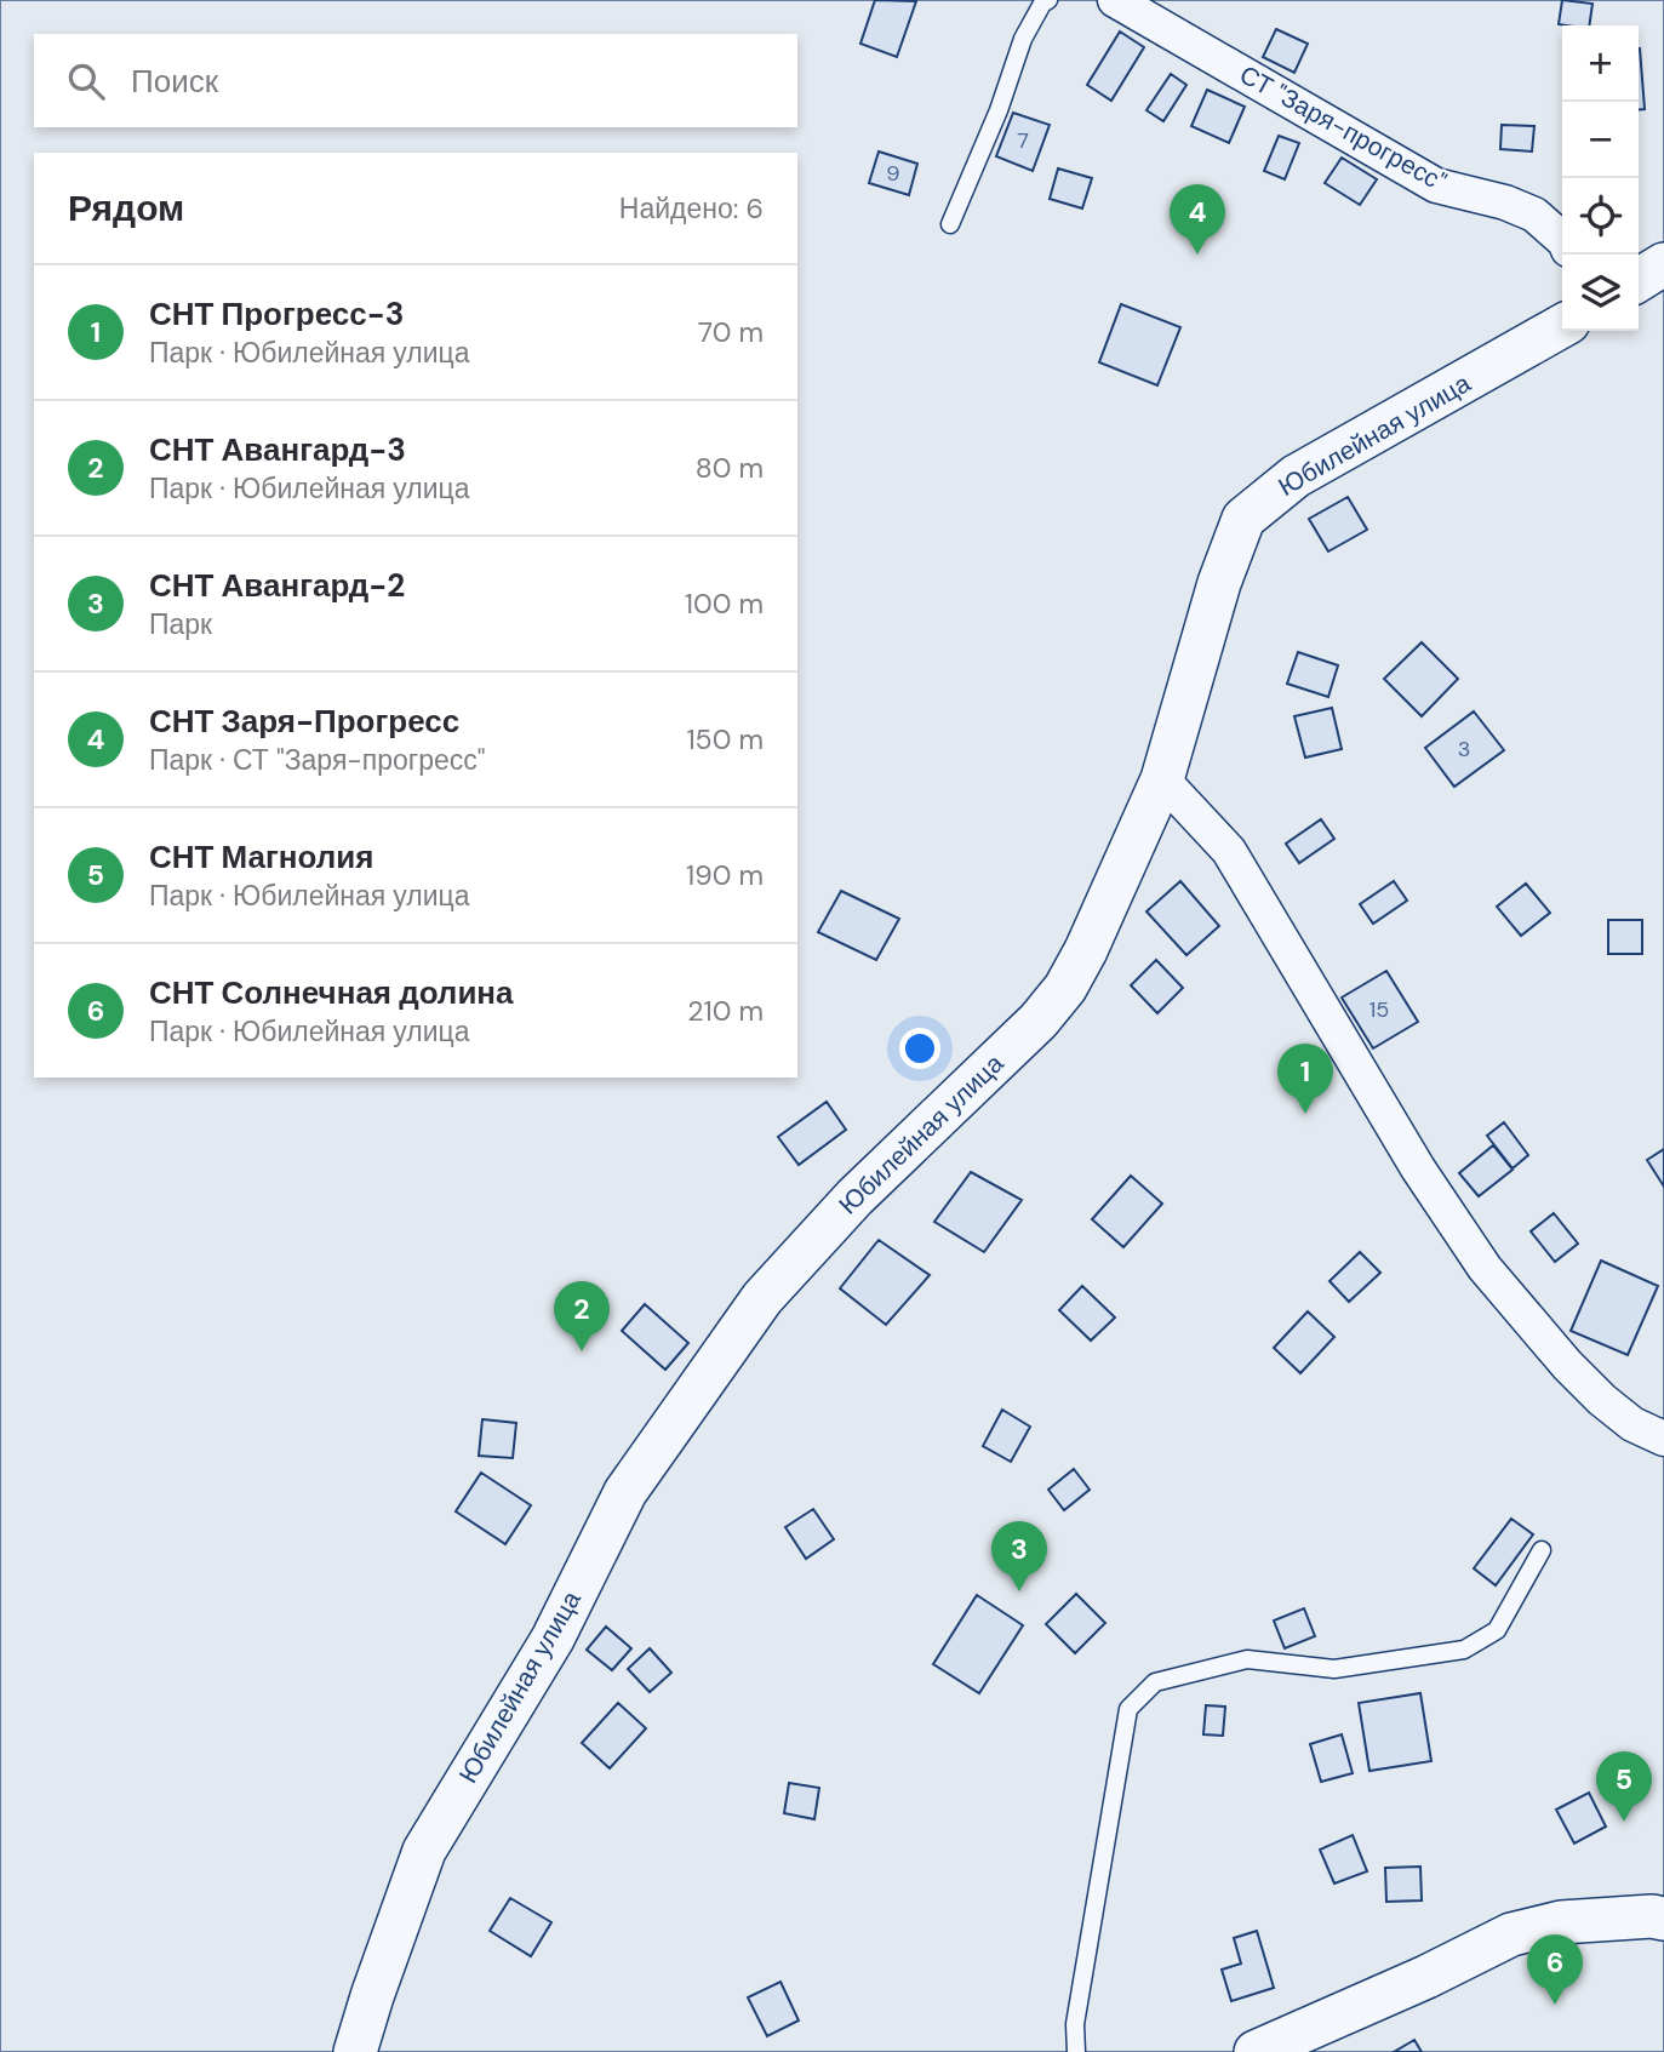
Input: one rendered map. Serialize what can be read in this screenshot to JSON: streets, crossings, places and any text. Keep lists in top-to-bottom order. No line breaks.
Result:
{"streets":{"street":["СТ \"Заря-прогресс\"","Юбилейная улица"]},"house_numbers":["7","9","3","15"],"page":{"map_buttons":["+","−"],"search":"Поиск","heading":["Рядом","Найдено: 6"],"pins":["4","1","2","3","5","6"],"list":[{"mark":"1","name":"СНТ Прогресс-3","note":"Парк · Юбилейная улица","value":"70 m"},{"mark":"2","name":"СНТ Авангард-3","note":"Парк · Юбилейная улица","value":"80 m"},{"mark":"3","name":"СНТ Авангард-2","note":"Парк","value":"100 m"},{"mark":"4","name":"СНТ Заря-Прогресс","note":"Парк · СТ \"Заря-прогресс\"","value":"150 m"},{"mark":"5","name":"СНТ Магнолия","note":"Парк · Юбилейная улица","value":"190 m"},{"mark":"6","name":"СНТ Солнечная долина","note":"Парк · Юбилейная улица","value":"210 m"}]}}
